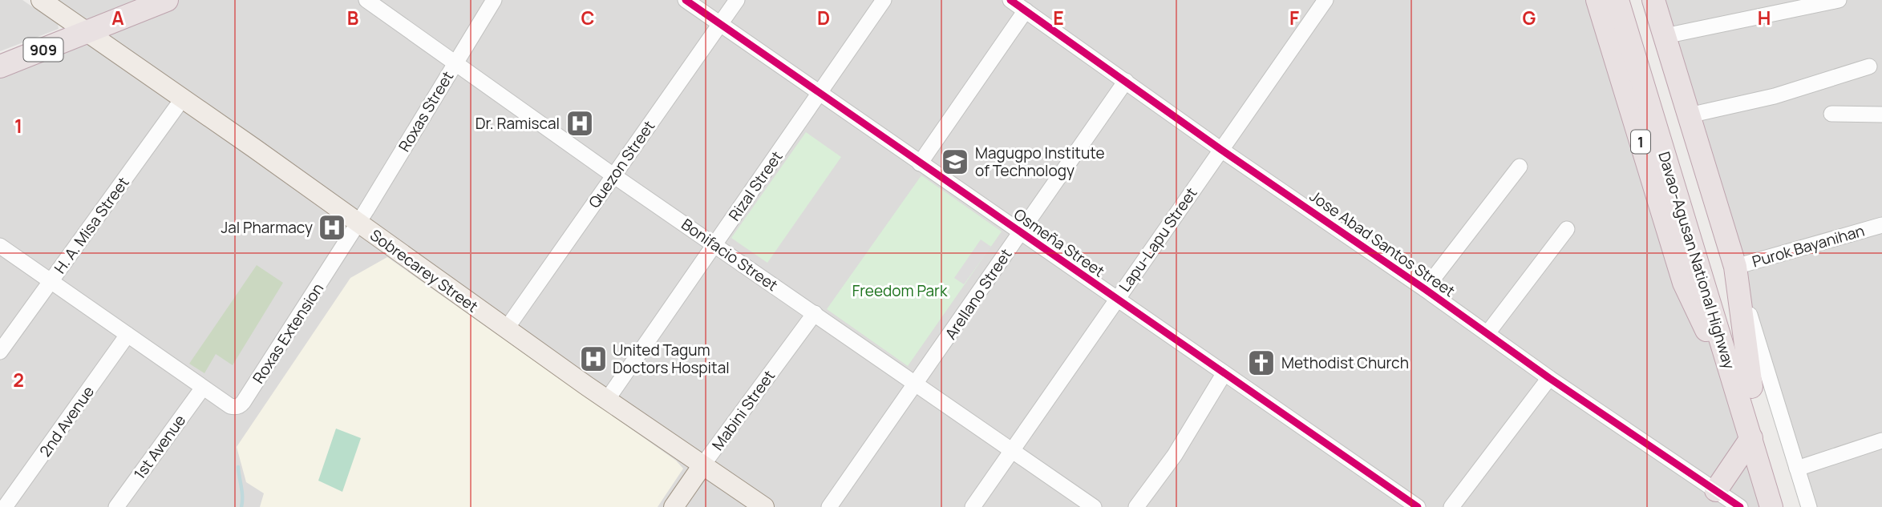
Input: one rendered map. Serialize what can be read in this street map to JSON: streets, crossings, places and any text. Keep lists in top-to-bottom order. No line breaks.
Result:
{"streets":{"highway":["909","1","Davao-Agusan National Highway"],"main road":["Sobrecarey Street","Mabini Street"],"street":["Roxas Street","Quezon Street","Rizal Street","H. A. Misa Street","Lapu-Lapu Street","Osmeña Street","Jose Abad Santos Street","Purok Bayanihan","Bonifacio Street","Arellano Street","Roxas Extension","2nd Avenue","1st Avenue"]},"crossings":[["909","Sobrecarey Street"],["Roxas Street","Bonifacio Street"],["Roxas Street","Sobrecarey Street"],["Roxas Street","Roxas Extension"],["Quezon Street","Osmeña Street"],["Quezon Street","Bonifacio Street"],["Quezon Street","Sobrecarey Street"],["Rizal Street","Osmeña Street"],["Rizal Street","Bonifacio Street"],["Rizal Street","Sobrecarey Street"],["H. A. Misa Street","Sobrecarey Street"],["Lapu-Lapu Street","Osmeña Street"],["Lapu-Lapu Street","Jose Abad Santos Street"],["Lapu-Lapu Street","Bonifacio Street"],["Osmeña Street","Arellano Street"],["Jose Abad Santos Street","Arellano Street"],["Purok Bayanihan","Davao-Agusan National Highway"],["Bonifacio Street","Arellano Street"],["Bonifacio Street","Mabini Street"],["Sobrecarey Street","Roxas Extension"],["Sobrecarey Street","Mabini Street"],["Roxas Extension","1st Avenue"]],"parks":["Freedom Park"],"places":{"hospital":["Dr. Ramiscal","Jal Pharmacy","United Tagum Doctors Hospital"],"school or university":["Magugpo Institute of Technology"],"church":["Methodist Church"]},"grid":{"columns":["A","B","C","D","E","F","G","H"],"rows":["1","2"]}}
